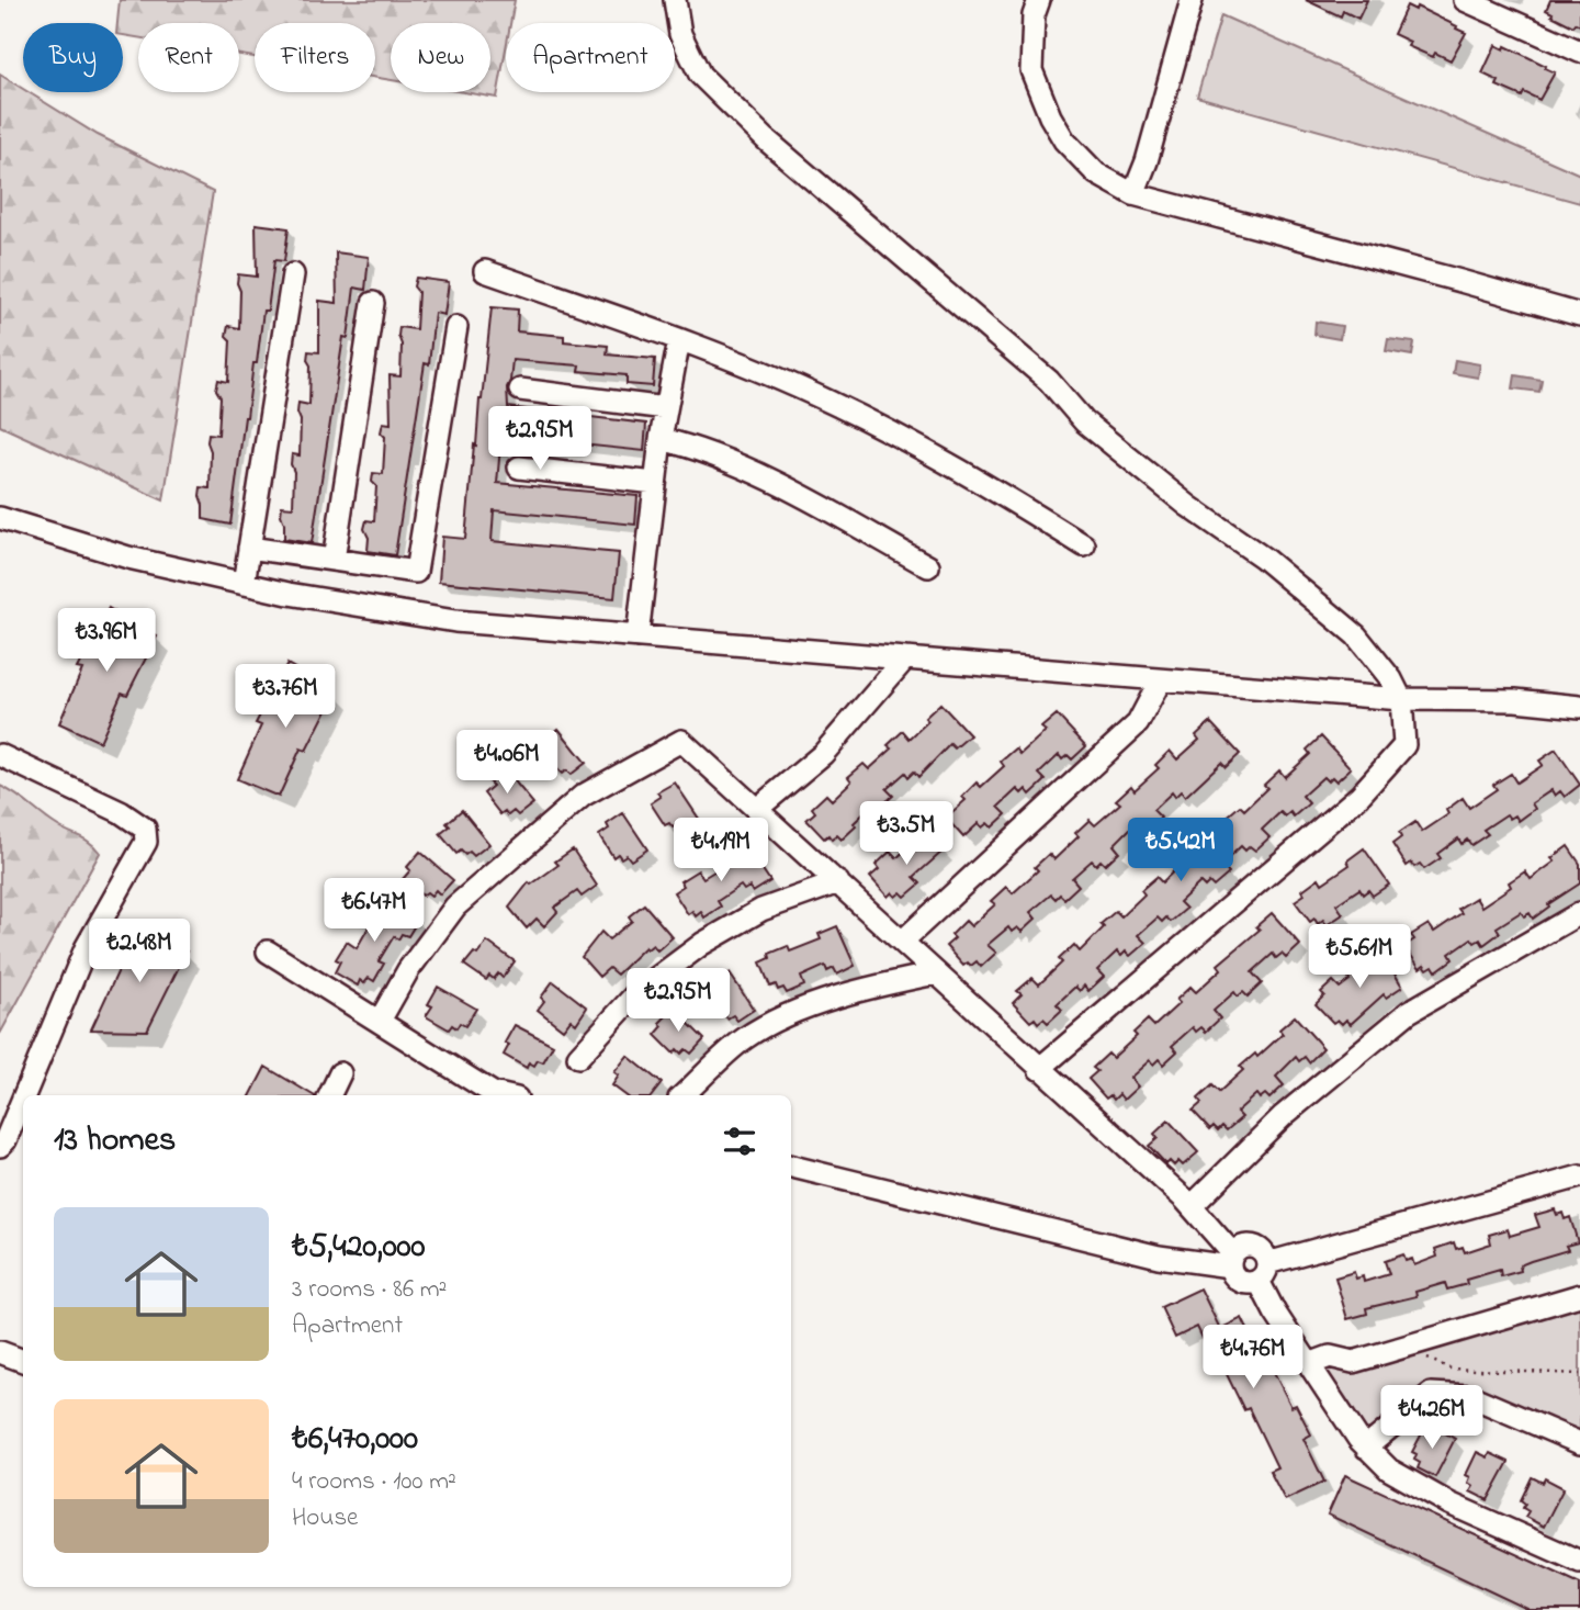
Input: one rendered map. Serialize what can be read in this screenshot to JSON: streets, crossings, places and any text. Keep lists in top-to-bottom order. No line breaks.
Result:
{"page":{"chip":["Buy","Rent","Filters","New","Apartment"],"price":["₺2.95M","₺3.96M","₺3.76M","₺4.06M","₺3.5M","₺4.19M","₺5.42M","₺6.47M","₺2.48M","₺5.61M","₺2.95M","₺4.76M","₺4.26M"],"heading":"13 homes","list":[{"name":"₺5,420,000","note":"3 rooms · 86 m² · Apartment"},{"name":"₺6,470,000","note":"4 rooms · 100 m² · House"}]}}
